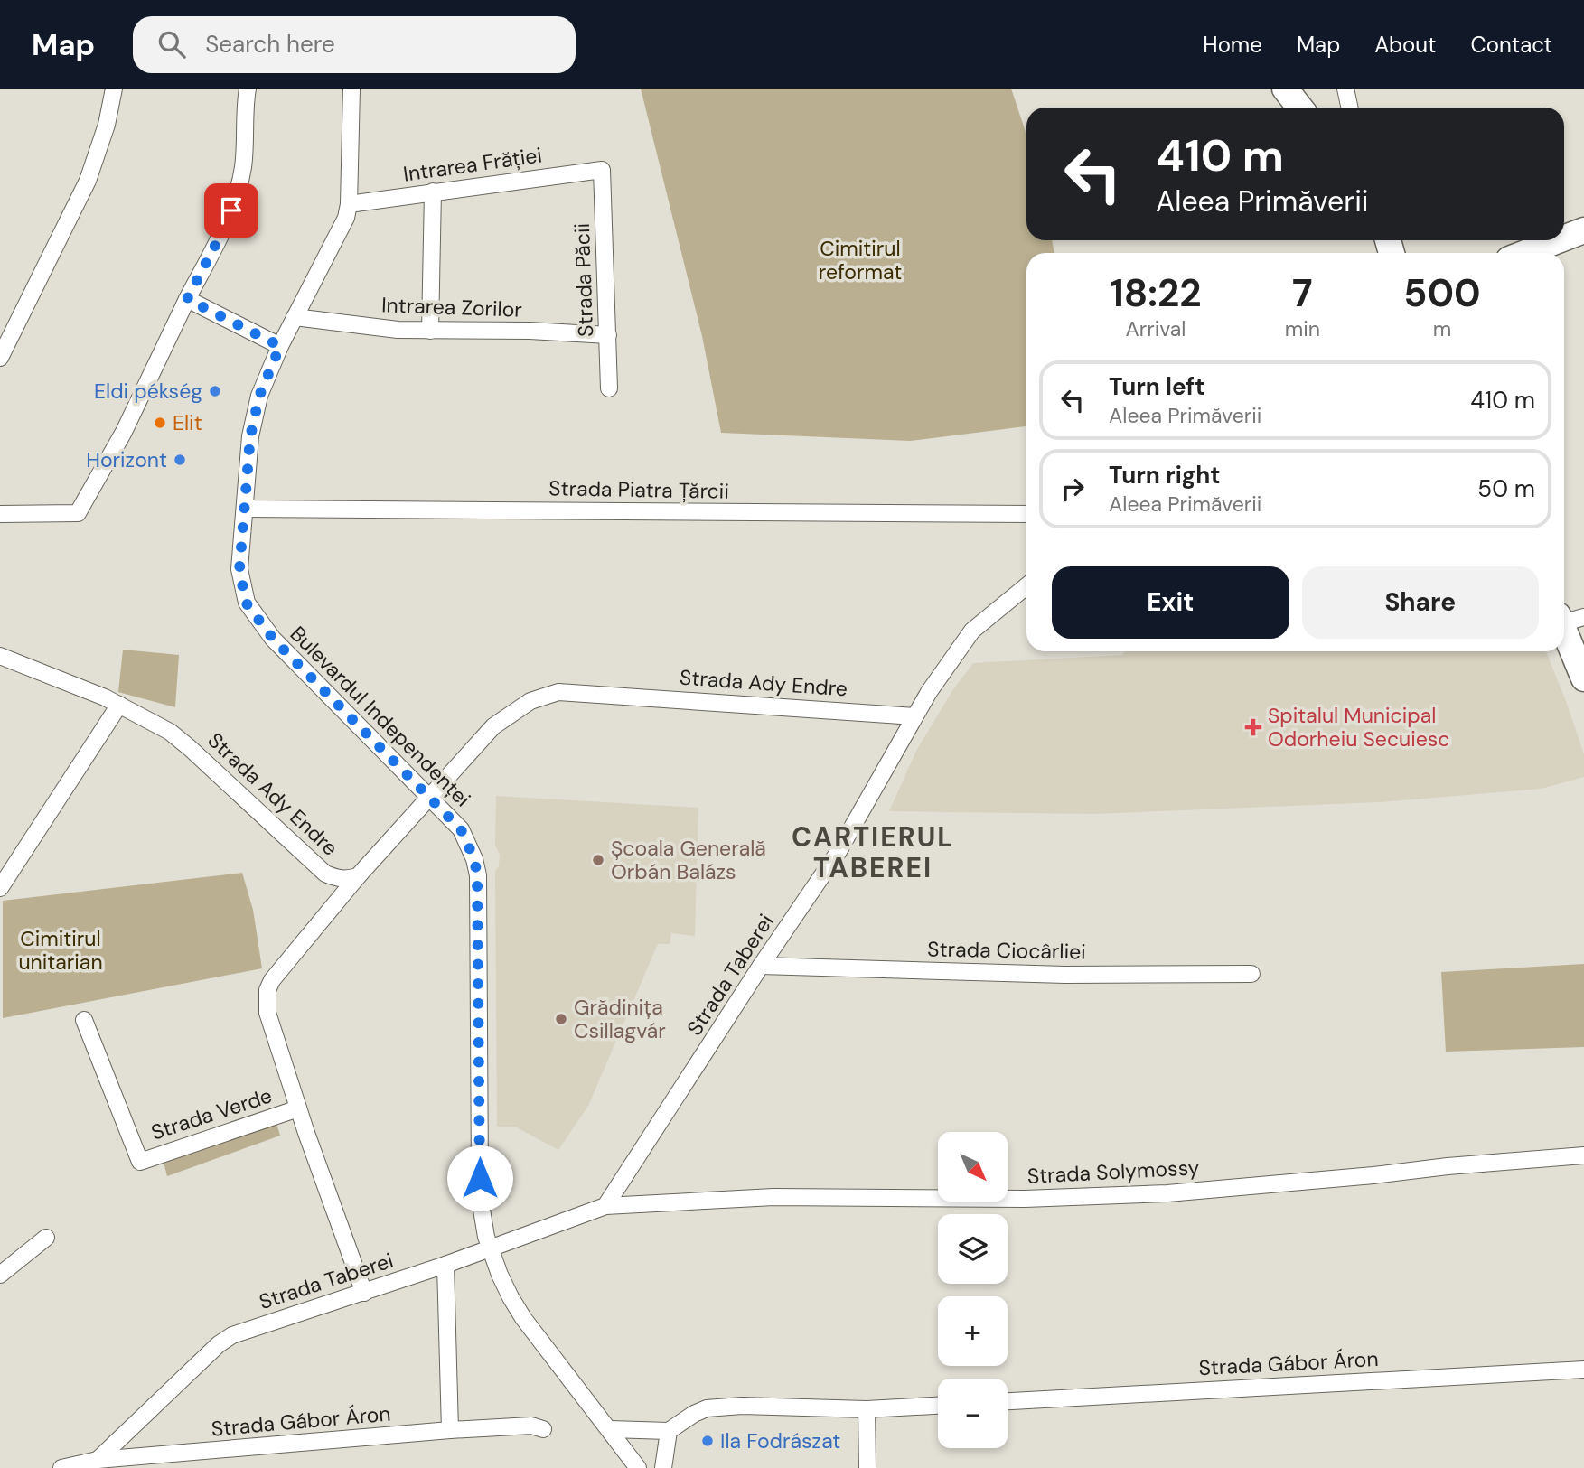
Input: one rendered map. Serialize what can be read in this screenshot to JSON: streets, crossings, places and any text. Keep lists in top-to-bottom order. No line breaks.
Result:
{"streets":{"street":["Intrarea Frăției","Strada Păcii","Intrarea Zorilor","Strada Piatra Țărcii","Strada Ady Endre","Bulevardul Independenței","Strada Ciocârliei","Strada Taberei","Strada Verde","Strada Solymossy","Strada Gábor Áron"]},"crossings":[["Intrarea Frăției","Strada Păcii"],["Intrarea Frăției","Bulevardul Independenței"],["Strada Păcii","Intrarea Zorilor"],["Intrarea Zorilor","Bulevardul Independenței"],["Strada Piatra Țărcii","Bulevardul Independenței"],["Strada Ady Endre","Bulevardul Independenței"],["Strada Ady Endre","Strada Taberei"],["Bulevardul Independenței","Strada Taberei"],["Strada Ciocârliei","Strada Taberei"],["Strada Taberei","Strada Solymossy"],["Strada Taberei","Strada Gábor Áron"]],"districts":["CARTIERUL TABEREI"],"parks":["Cimitirul reformat","Cimitirul unitarian"],"places":{"other":["Eldi pékség","Elit","Horizont","Școala Generală Orbán Balázs","Grădinița Csillagvár","Ila Fodrászat"],"health":["Spitalul Municipal Odorheiu Secuiesc"]},"north":"bottom right","page":{"header":"Map","search":"Search here","nav":["Home","Map","About","Contact"],"turn":["410 m","Aleea Primăverii"],"eta":["18:22","Arrival","7","min","500","m"],"list":[{"name":"Turn left","note":"Aleea Primăverii","value":"410 m"},{"name":"Turn right","note":"Aleea Primăverii","value":"50 m"}],"buttons":["Exit","Share"],"map_buttons":["+","−"]}}
